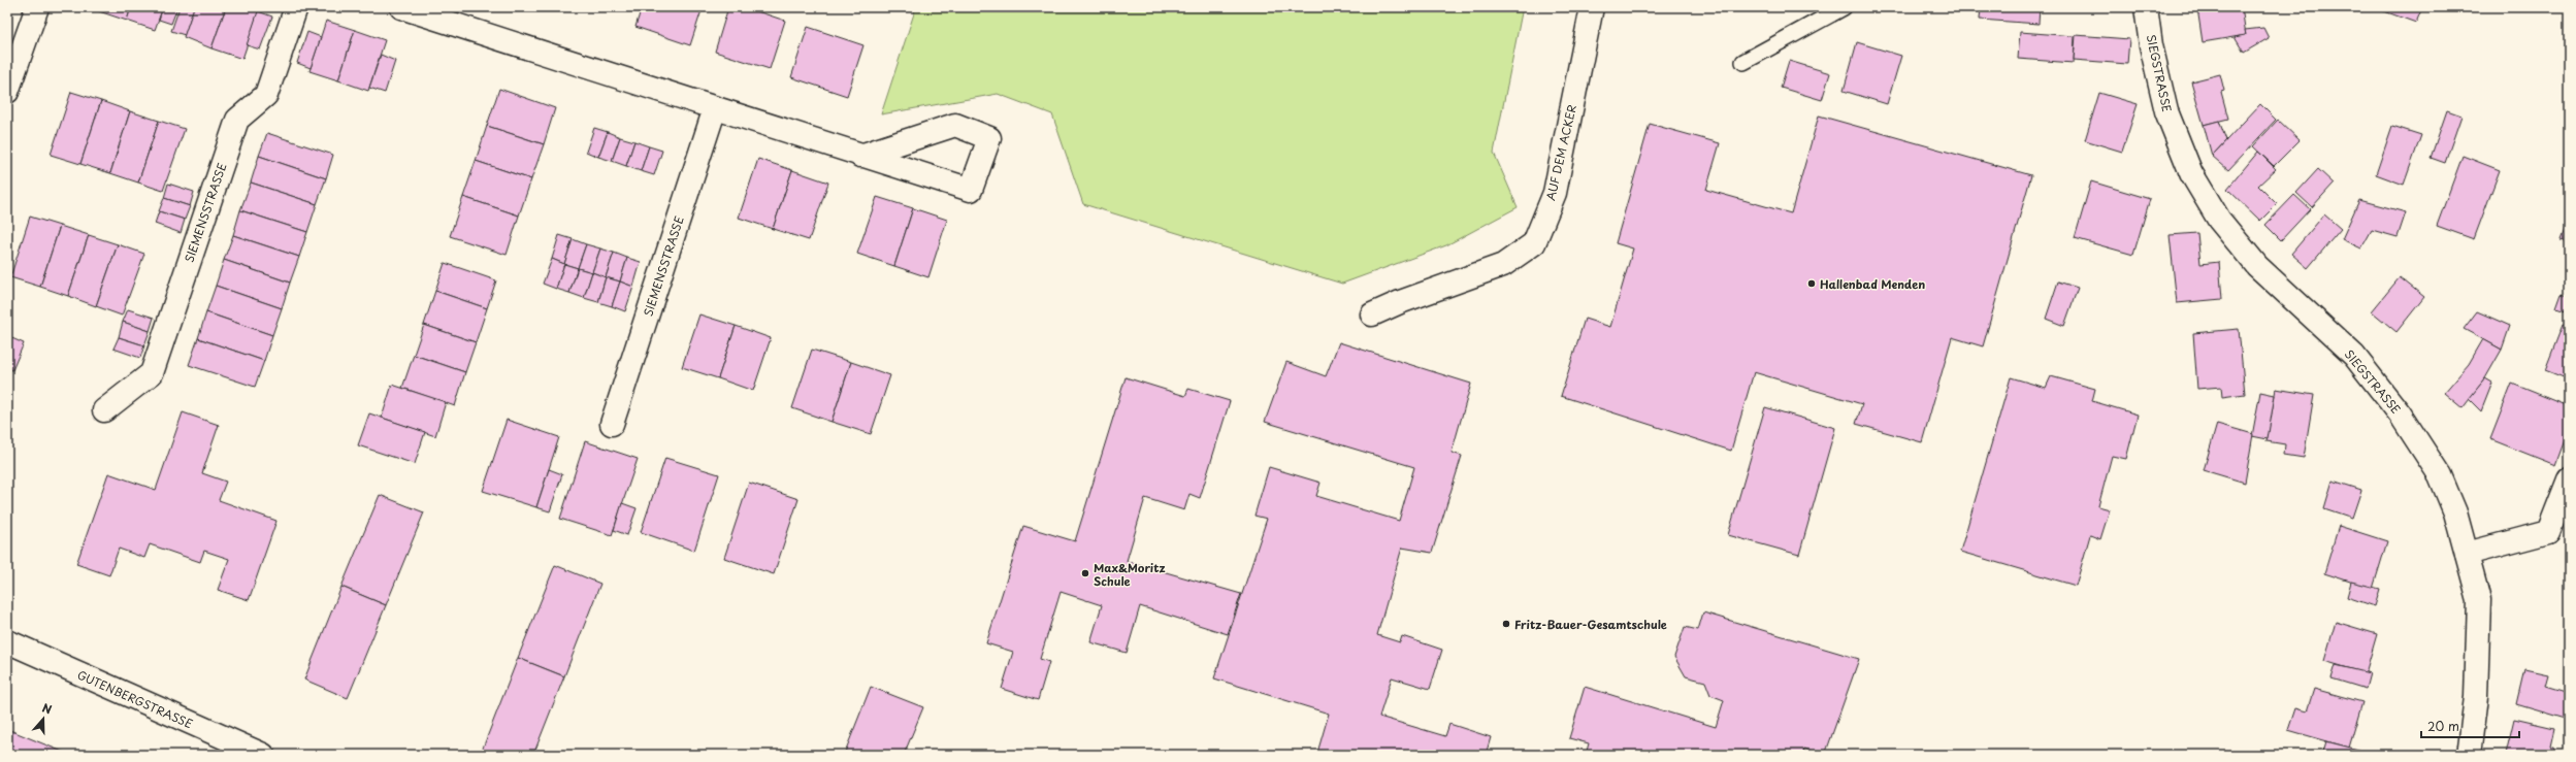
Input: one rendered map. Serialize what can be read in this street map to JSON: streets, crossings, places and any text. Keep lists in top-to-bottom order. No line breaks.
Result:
{"streets":{"street":["SIEGSTRASSE","AUF DEM ACKER","SIEMENSSTRASSE","GUTENBERGSTRASSE"]},"places":["Hallenbad Menden","Max&Moritz Schule","Fritz-Bauer-Gesamtschule"],"scale_bar":"20 m","north":"top"}
